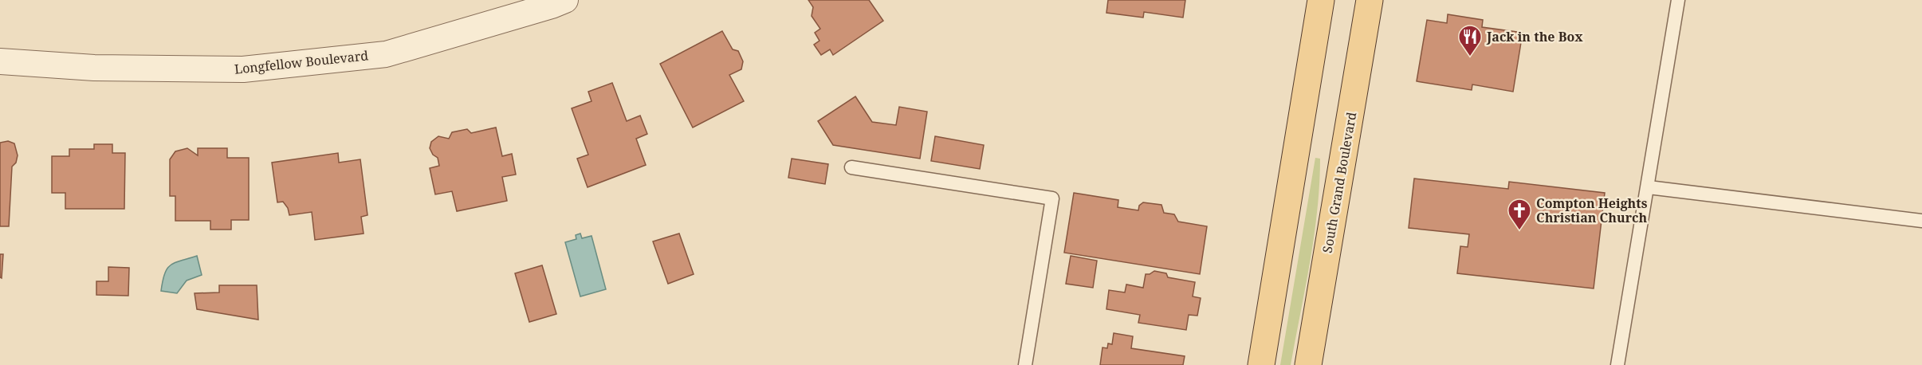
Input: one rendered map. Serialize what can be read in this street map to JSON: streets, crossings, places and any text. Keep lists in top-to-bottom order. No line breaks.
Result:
{"streets":{"main road":["South Grand Boulevard"],"street":["Longfellow Boulevard"]},"places":{"restaurant":["Jack in the Box"],"church":["Compton Heights Christian Church"]}}
